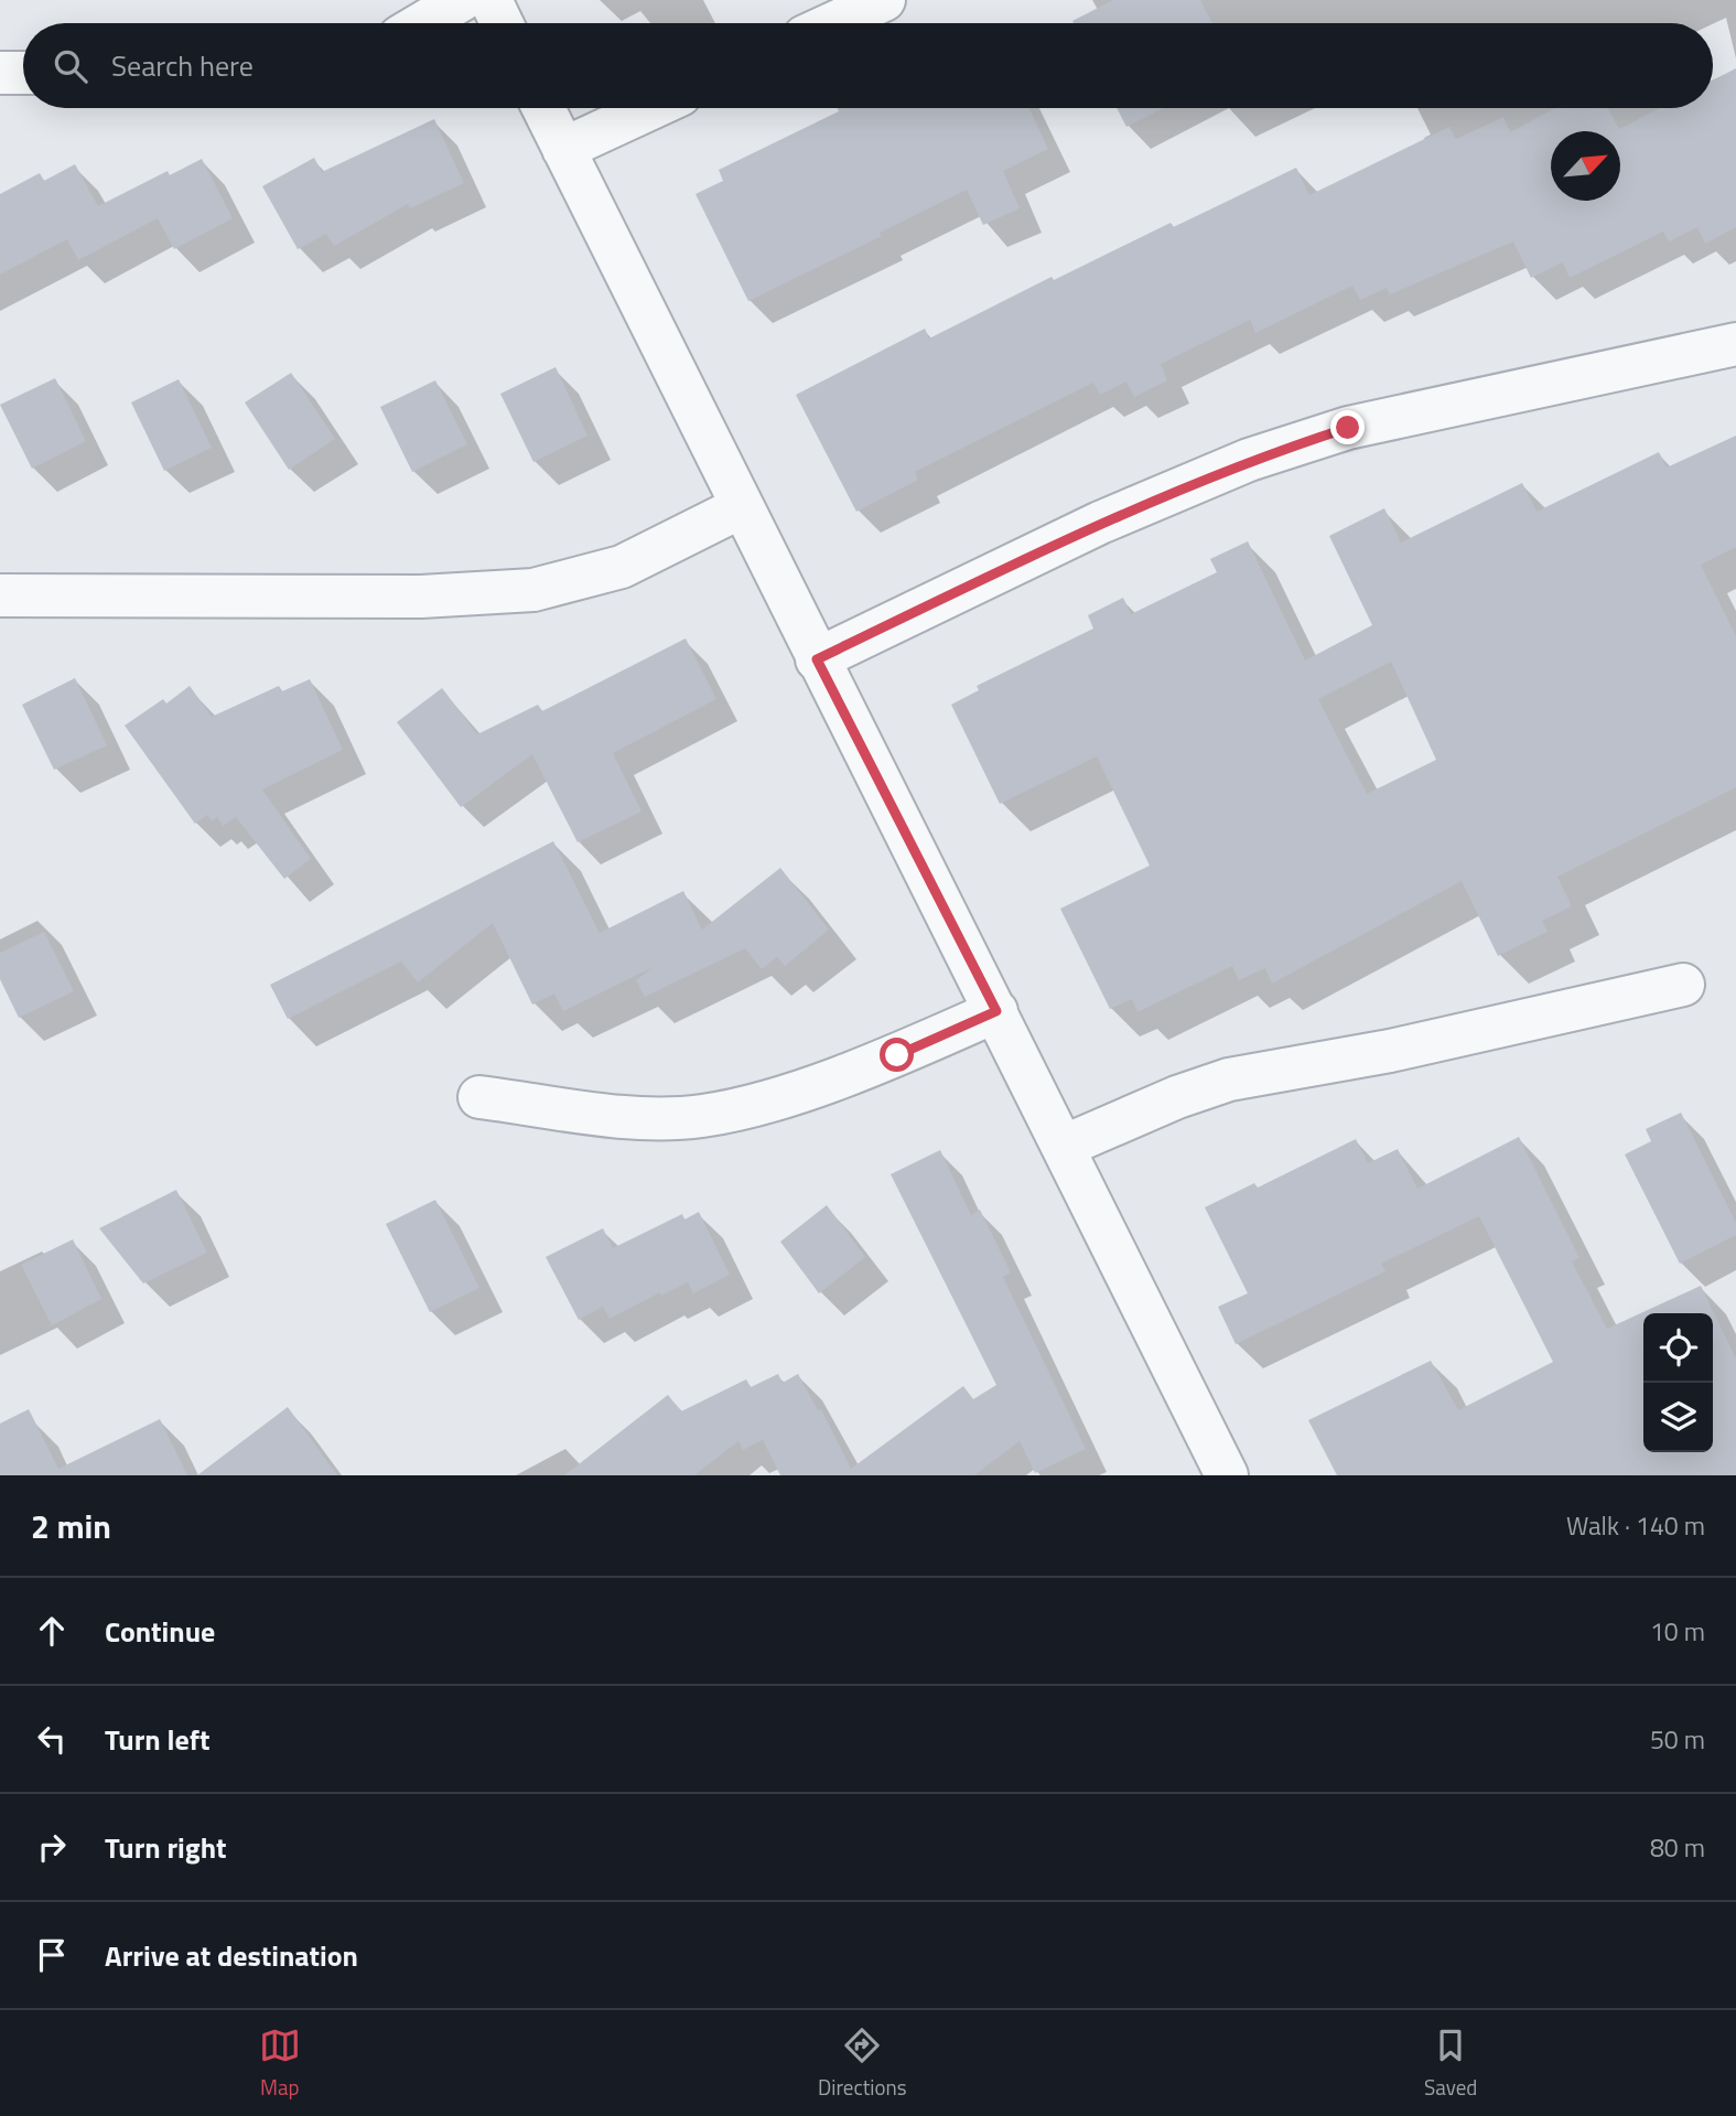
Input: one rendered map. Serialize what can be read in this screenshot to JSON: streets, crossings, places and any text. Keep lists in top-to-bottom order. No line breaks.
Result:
{"north":"top right","page":{"search":"Search here","heading":["2 min","Walk · 140 m"],"list":[["Continue","10 m"],["Turn left","50 m"],["Turn right","80 m"],"Arrive at destination"],"nav":["Map","Directions","Saved"]}}
